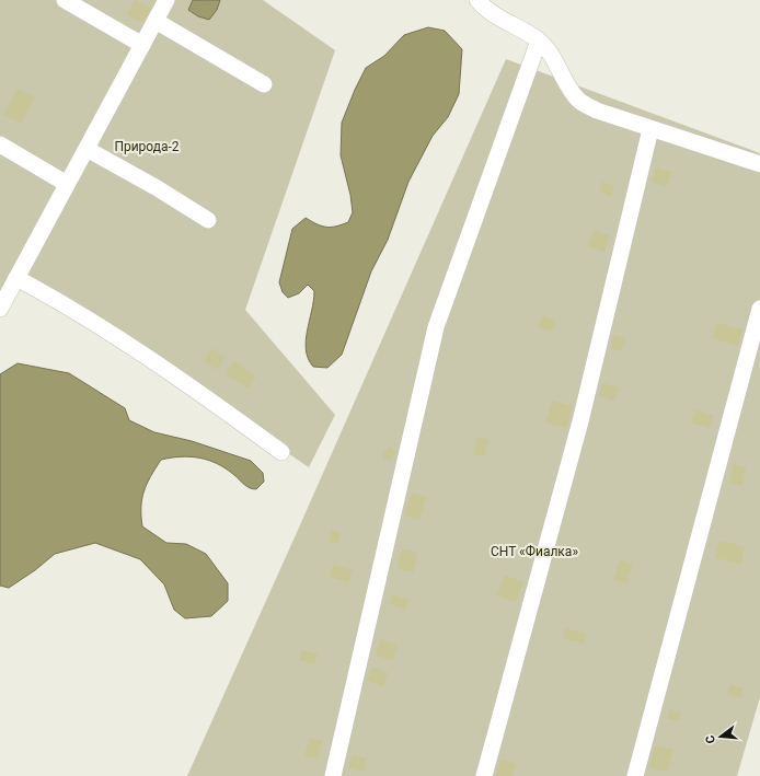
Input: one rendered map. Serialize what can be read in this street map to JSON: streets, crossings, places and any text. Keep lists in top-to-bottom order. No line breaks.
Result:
{"parks":["Природа-2","СНТ «Фиалка»"],"north":"left"}
